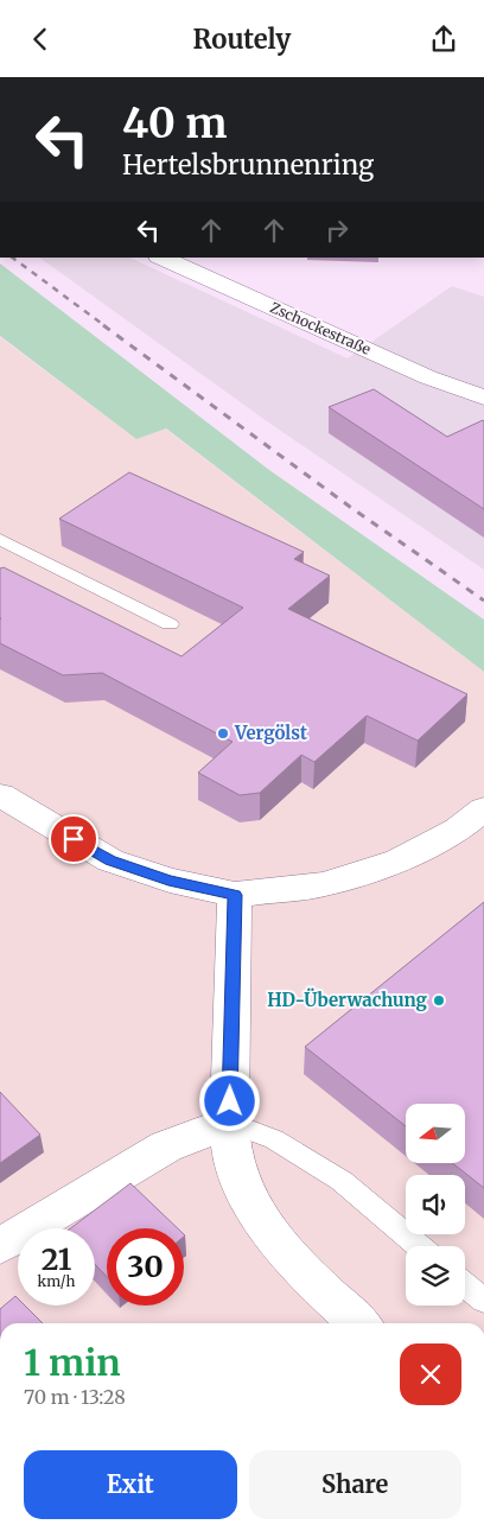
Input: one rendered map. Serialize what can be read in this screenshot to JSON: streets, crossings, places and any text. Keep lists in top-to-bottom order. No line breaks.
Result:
{"streets":{"street":["Zschockestraße"]},"places":["Vergölst","HD-Überwachung"],"north":"left","page":{"header":"Routely","turn":["40 m","Hertelsbrunnenring"],"speed":"21 km/h","limit":"30","heading":["1 min","70 m · 13:28"],"buttons":["Exit","Share"]}}
